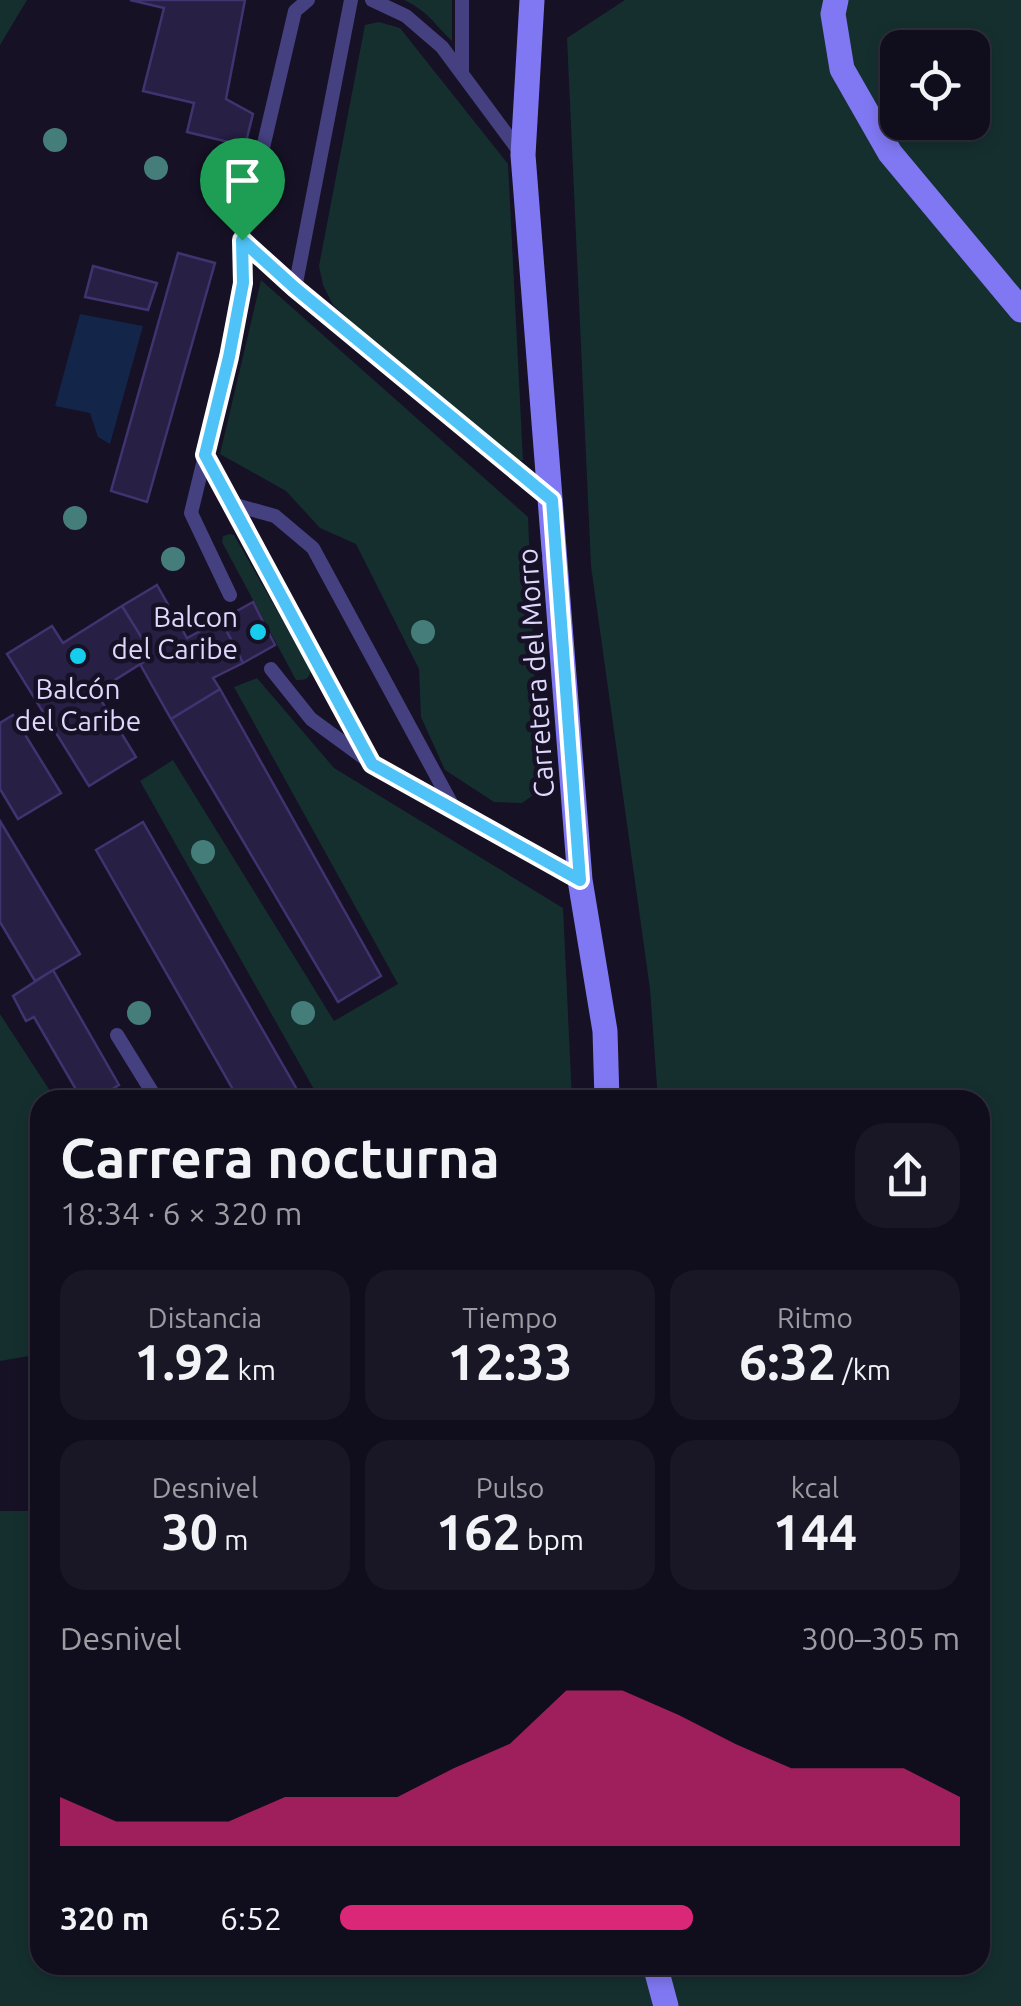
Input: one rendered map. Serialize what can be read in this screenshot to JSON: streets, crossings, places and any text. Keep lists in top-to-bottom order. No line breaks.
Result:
{"streets":{"main road":["Carretera del Morro"]},"places":["Balcon del Caribe","Balcón del Caribe"],"page":{"heading":["Carrera nocturna","18:34 · 6 × 320 m"],"stats":[["Distancia","1.92 km"],["Tiempo","12:33"],["Ritmo","6:32 /km"],["Desnivel","30 m"],["Pulso","162 bpm"],["kcal","144"]],"chart":["Desnivel","300–305 m"],"list":[{"name":"320 m","note":"6:52"}]}}
